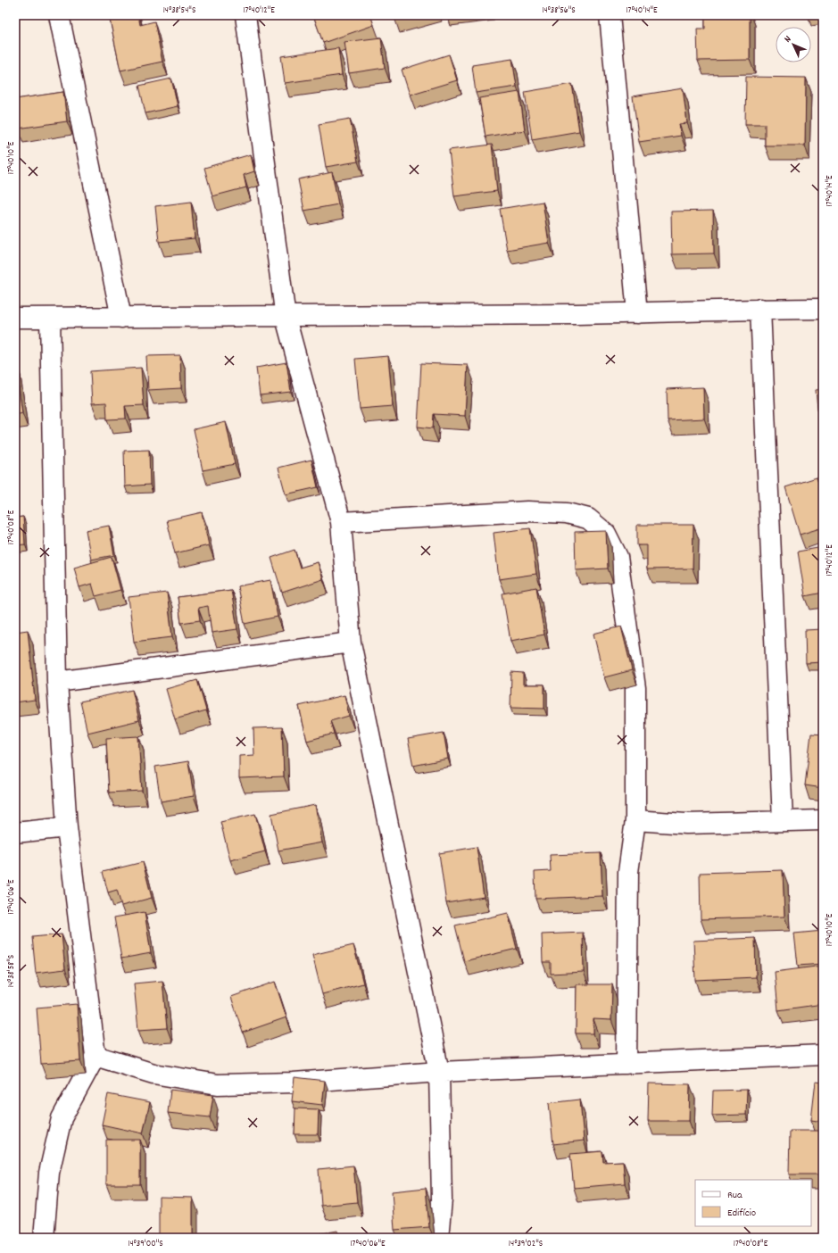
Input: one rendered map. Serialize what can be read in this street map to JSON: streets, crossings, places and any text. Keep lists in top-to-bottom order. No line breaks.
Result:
{"legend":["Rua","Edifício"],"north":"top left","coordinates":["14°38'54\"S","17°40'12\"E","14°38'56\"S","17°40'14\"E","17°40'10\"E","17°40'08\"E","17°40'06\"E","14°38'58\"S","14°39'00\"S","14°39'02\"S"]}
